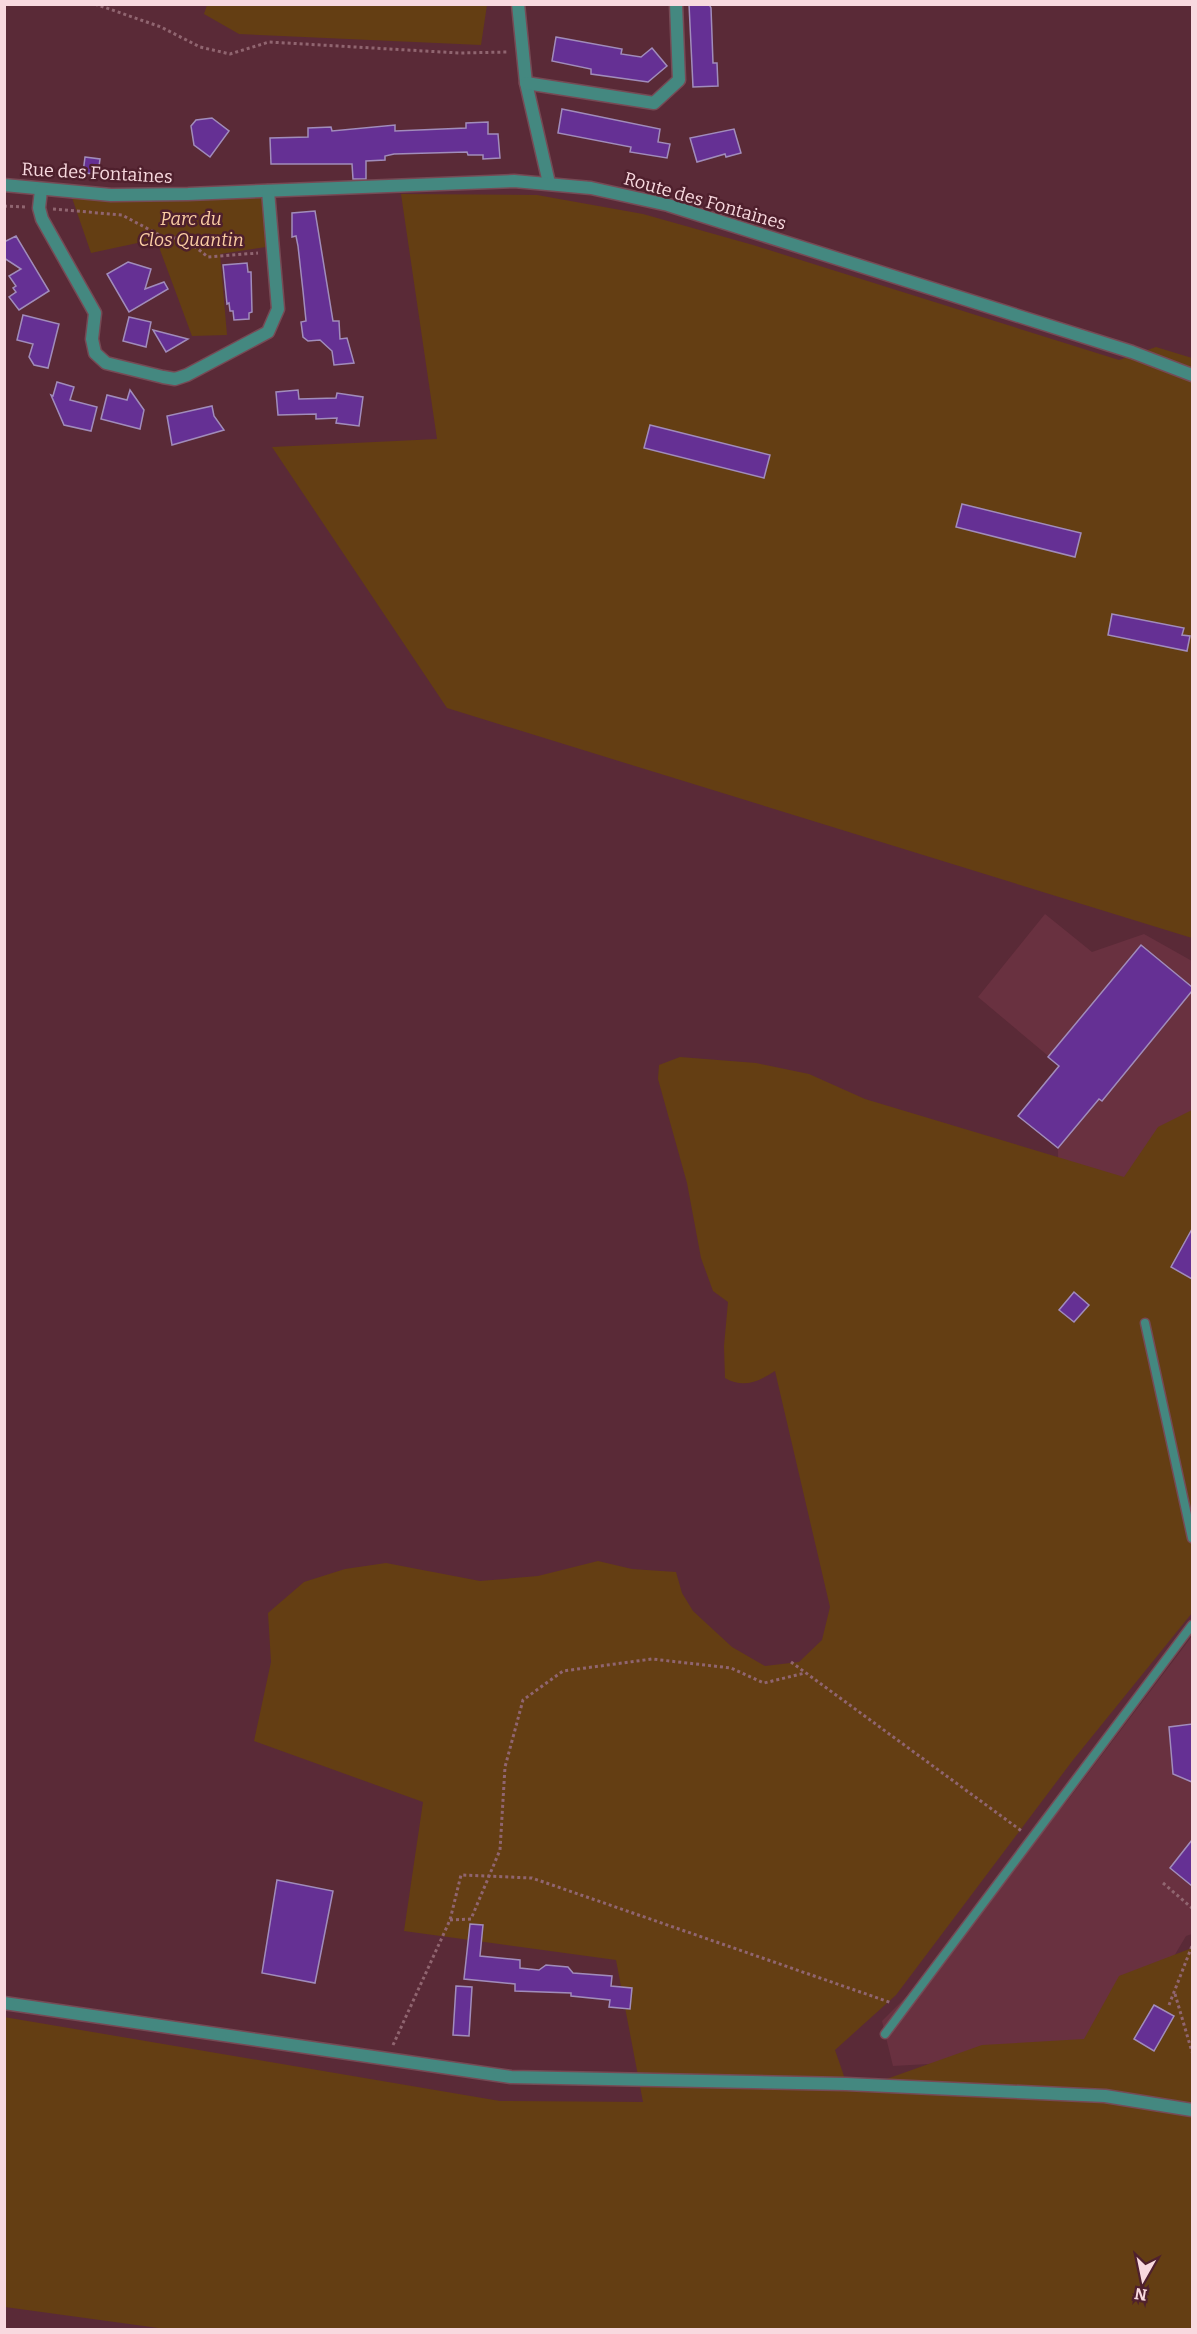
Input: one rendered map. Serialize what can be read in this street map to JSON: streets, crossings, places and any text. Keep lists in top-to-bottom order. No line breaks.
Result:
{"streets":{"street":["Rue des Fontaines","Route des Fontaines"]},"crossings":[["Rue des Fontaines","Route des Fontaines"]],"parks":["Parc du Clos Quantin"],"north":"bottom"}
